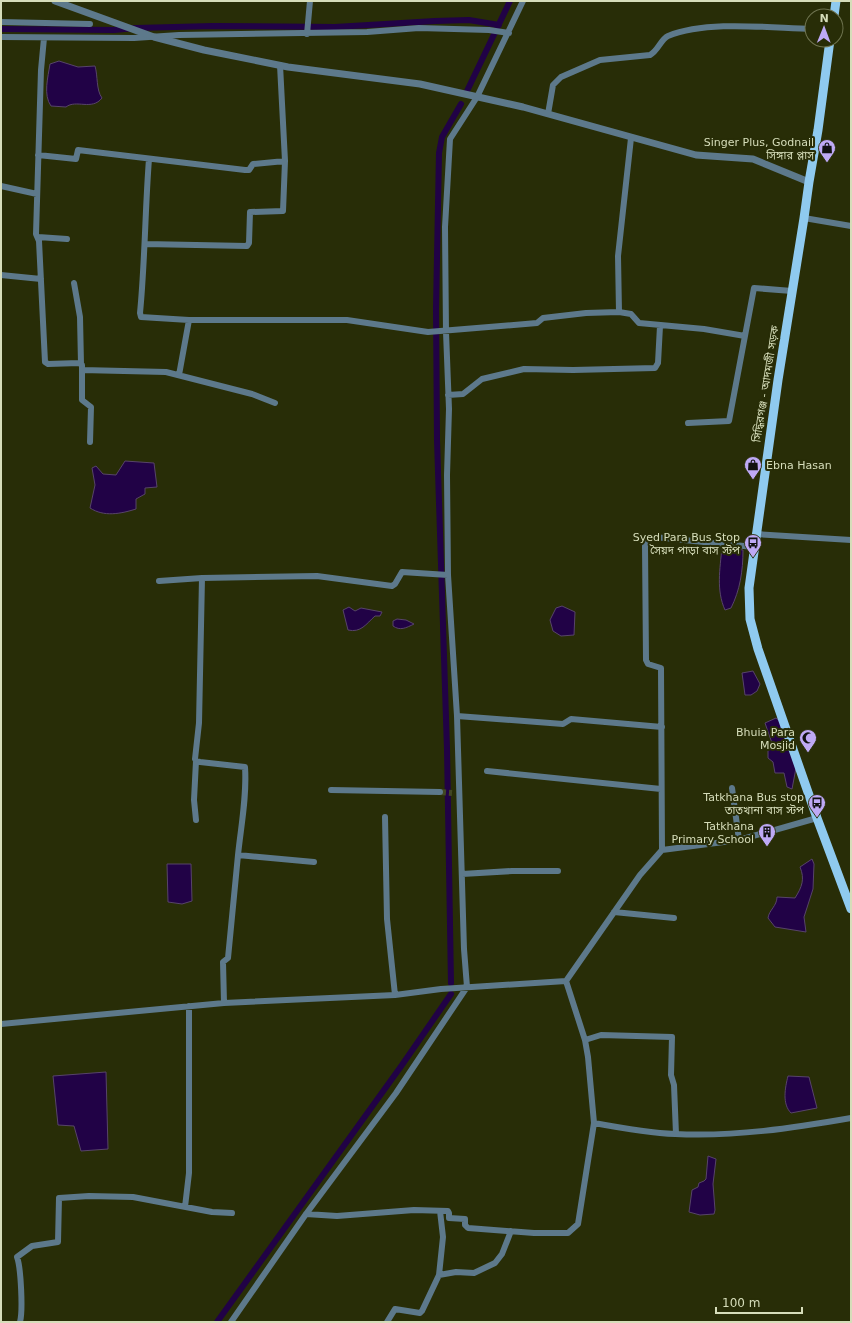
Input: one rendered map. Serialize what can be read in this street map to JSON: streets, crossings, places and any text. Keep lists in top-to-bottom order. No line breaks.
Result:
{"streets":{"main road":["সিদ্ধিরগঞ্জ - আদমজী সড়ক"]},"places":{"shop":["Singer Plus, Godnail সিঙ্গার প্লাস","Ebna Hasan"],"bus stop":["Syed Para Bus Stop সৈয়দ পাড়া বাস স্টপ","Tatkhana Bus stop তাতখানা বাস স্টপ"],"mosque":["Bhuia Para Mosjid"],"building":["Tatkhana Primary School"]},"scale_bar":"100 m","north":"top"}
